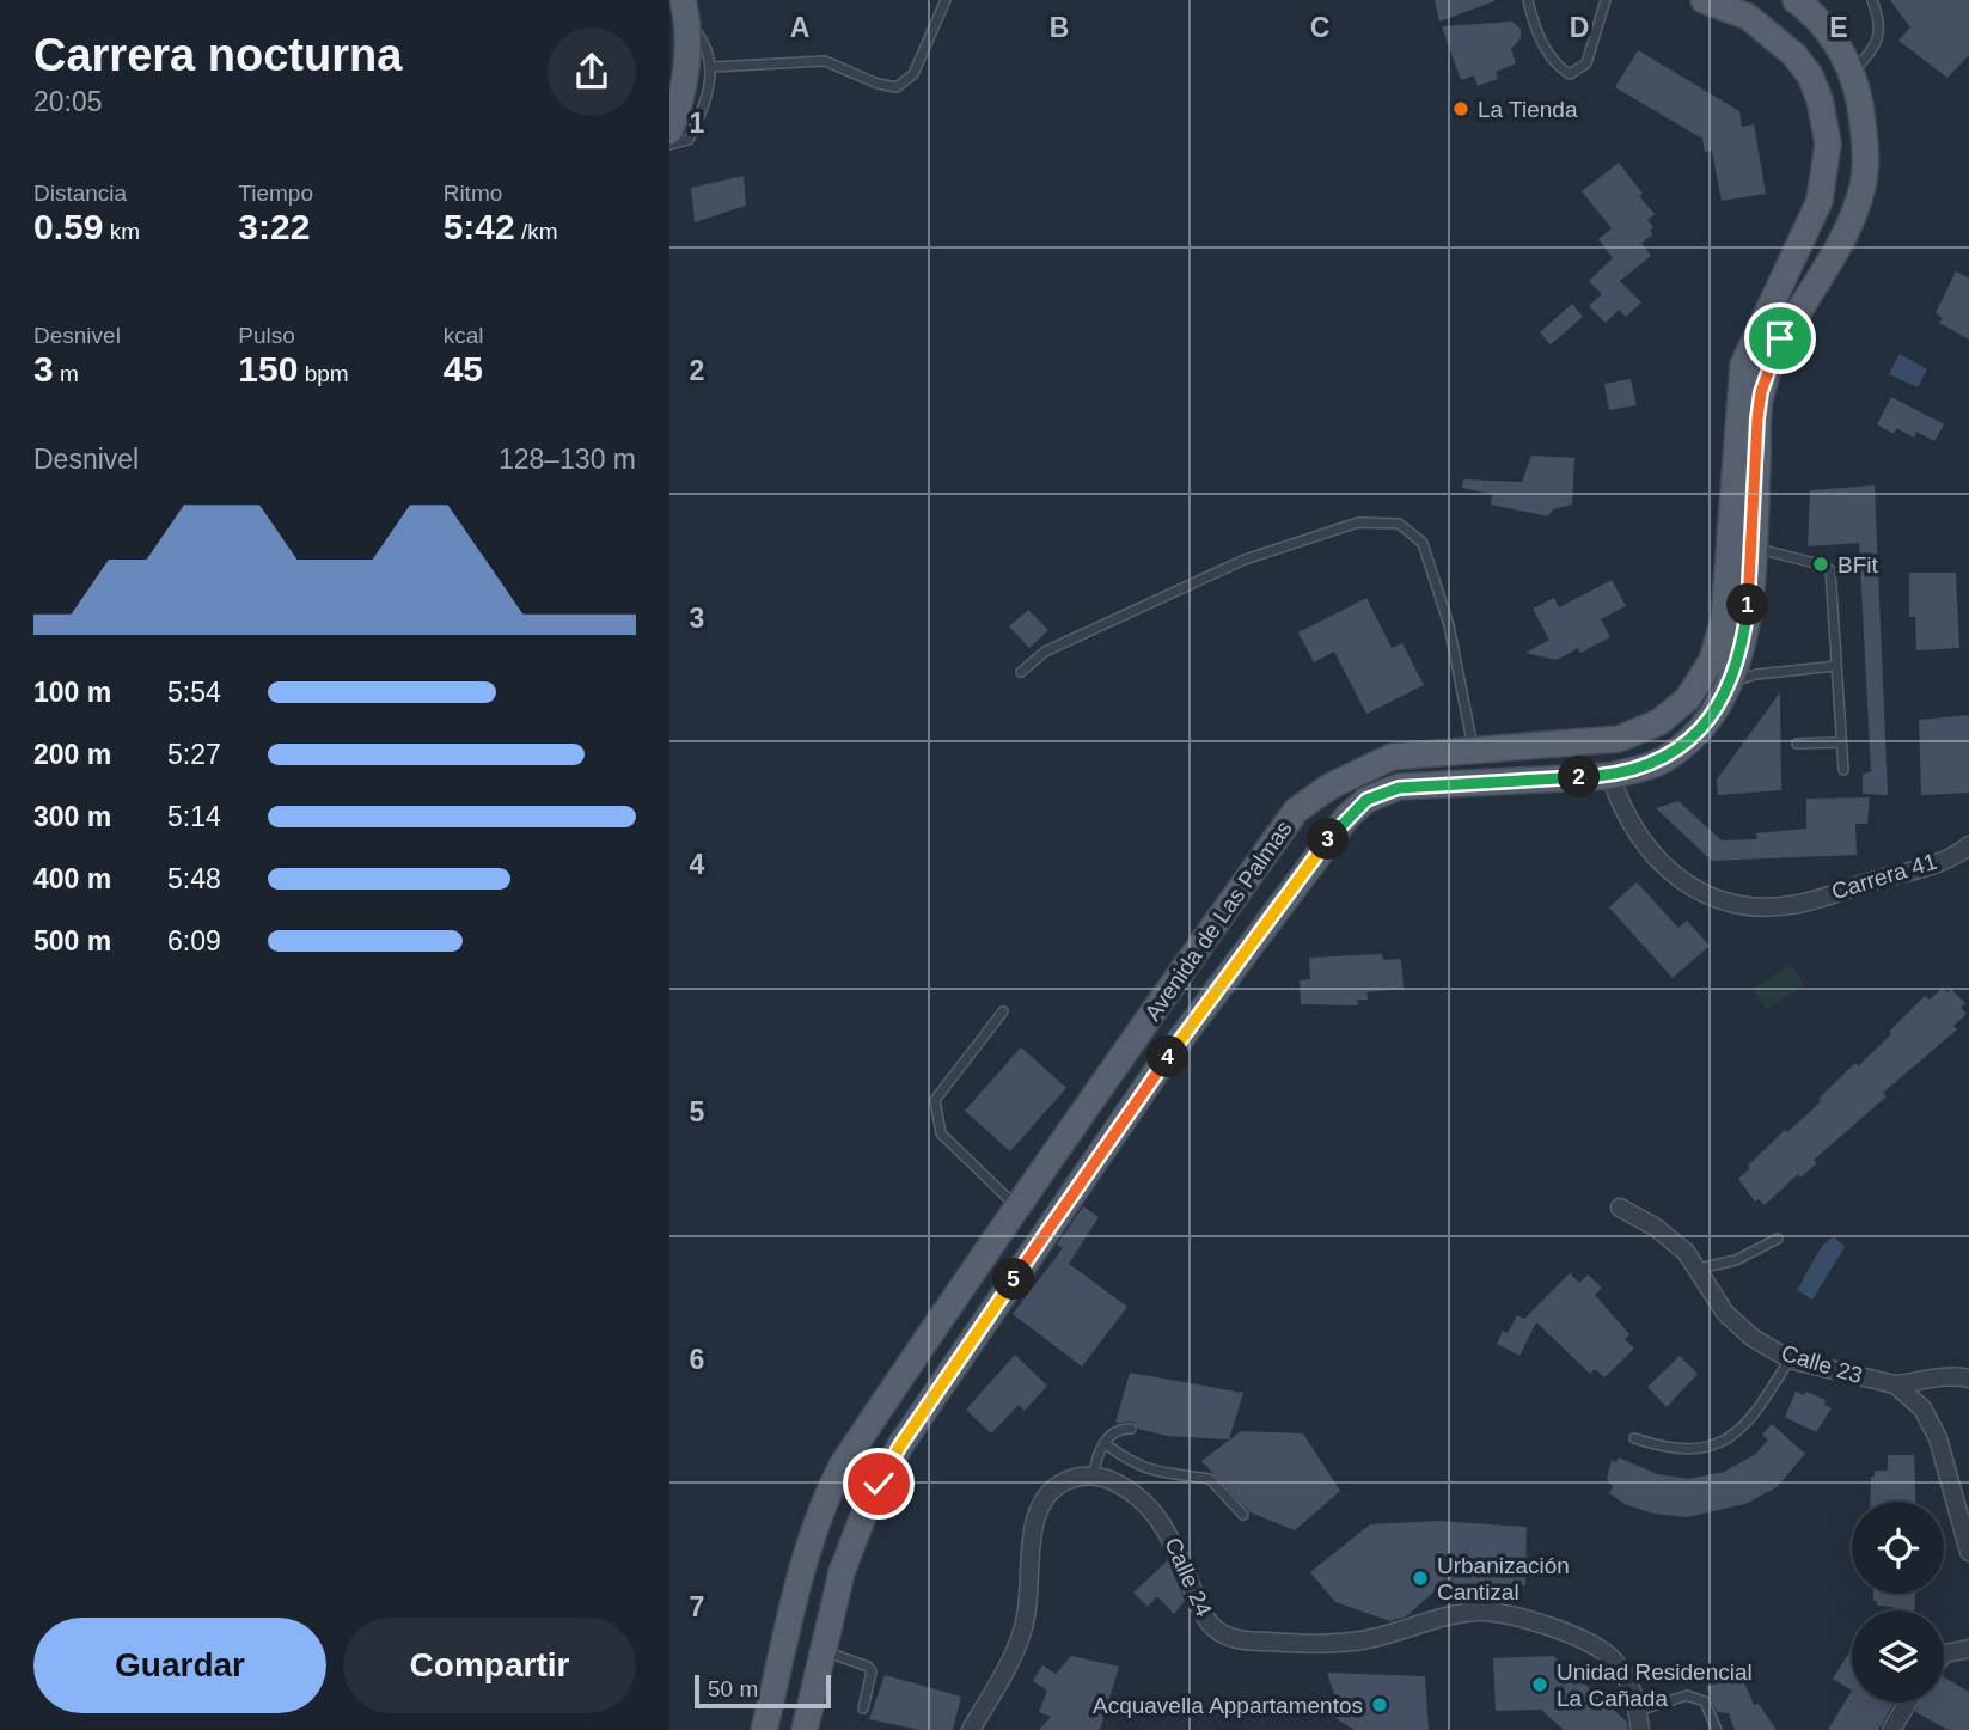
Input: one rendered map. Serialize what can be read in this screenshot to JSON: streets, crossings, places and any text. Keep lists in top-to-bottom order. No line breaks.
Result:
{"streets":{"main road":["Avenida de Las Palmas"],"street":["Carrera 41","Calle 23","Calle 24"]},"crossings":[["Carrera 41","Avenida de Las Palmas"]],"places":["La Tienda","BFit","Urbanización Cantizal","Unidad Residencial La Cañada","Acquavella Appartamentos"],"scale_bar":"50 m","page":{"heading":["Carrera nocturna","20:05"],"stats":[["Distancia","0.59 km"],["Tiempo","3:22"],["Ritmo","5:42 /km"],["Desnivel","3 m"],["Pulso","150 bpm"],["kcal","45"]],"chart":["Desnivel","128–130 m"],"pins":["1","2","3","4","5"],"list":[{"name":"100 m","note":"5:54"},{"name":"200 m","note":"5:27"},{"name":"300 m","note":"5:14"},{"name":"400 m","note":"5:48"},{"name":"500 m","note":"6:09"}],"buttons":["Guardar","Compartir"],"scale":"50 m"},"grid":{"columns":["A","B","C","D","E"],"rows":["1","2","3","4","5","6","7"]}}
